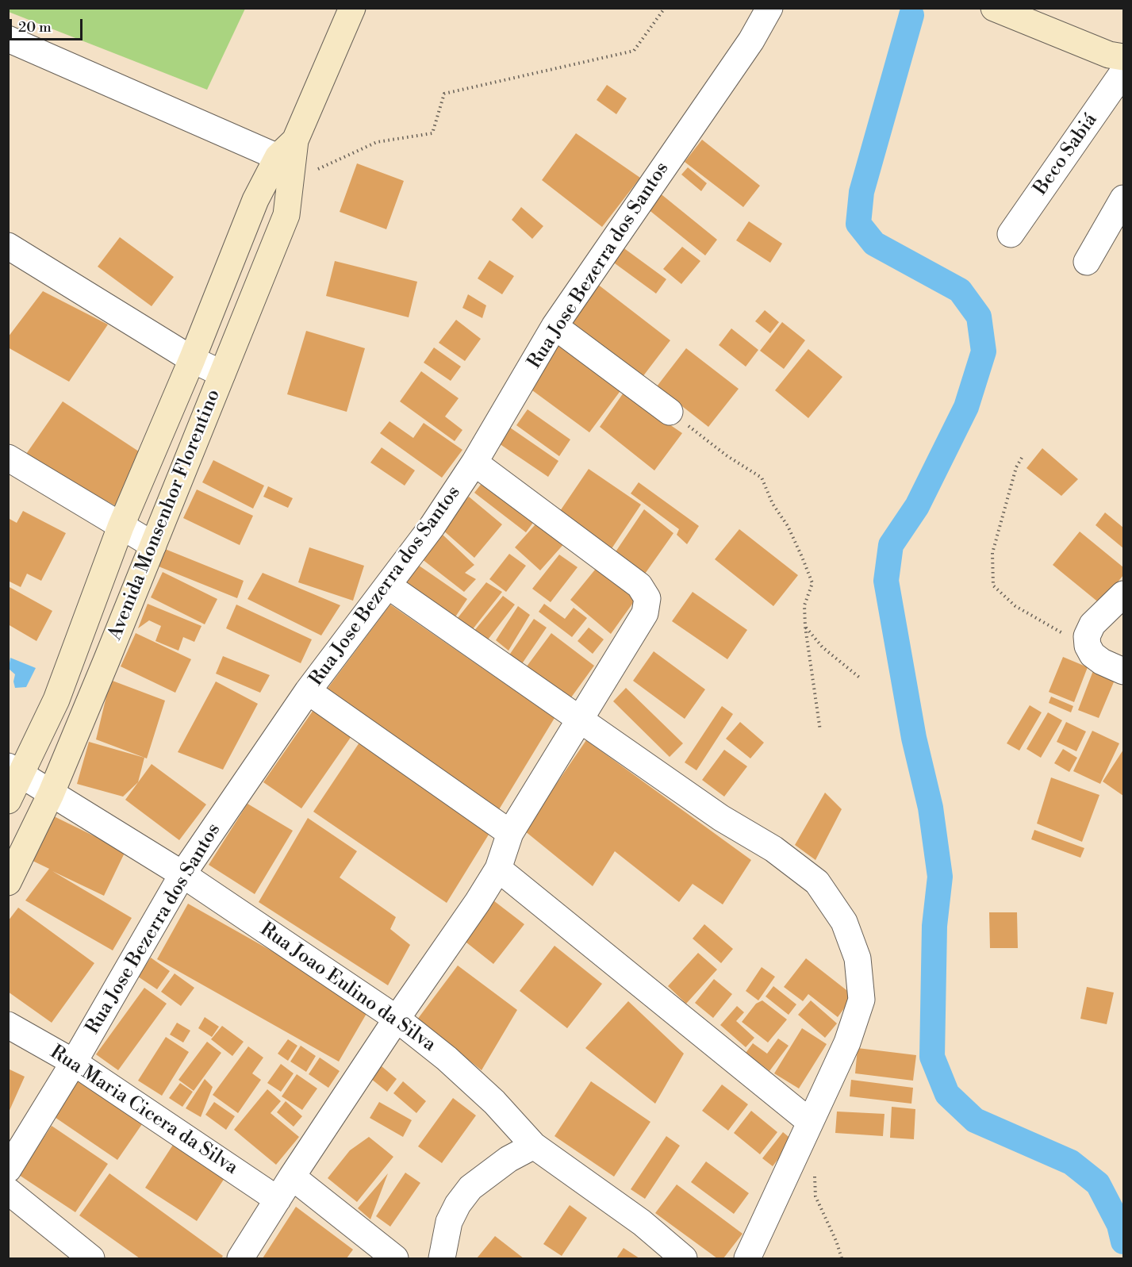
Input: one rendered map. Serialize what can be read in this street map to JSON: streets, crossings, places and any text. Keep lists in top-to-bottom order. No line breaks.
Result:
{"streets":{"main road":["Avenida Monsenhor Florentino"],"street":["Beco Sabiá","Rua Jose Bezerra dos Santos","Rua Joao Eulino da Silva","Rua Maria Cicera da Silva"]},"crossings":[["Rua Jose Bezerra dos Santos","Rua Joao Eulino da Silva"],["Rua Jose Bezerra dos Santos","Rua Maria Cicera da Silva"],["Avenida Monsenhor Florentino","Rua Joao Eulino da Silva"]],"scale_bar":"20 m"}
